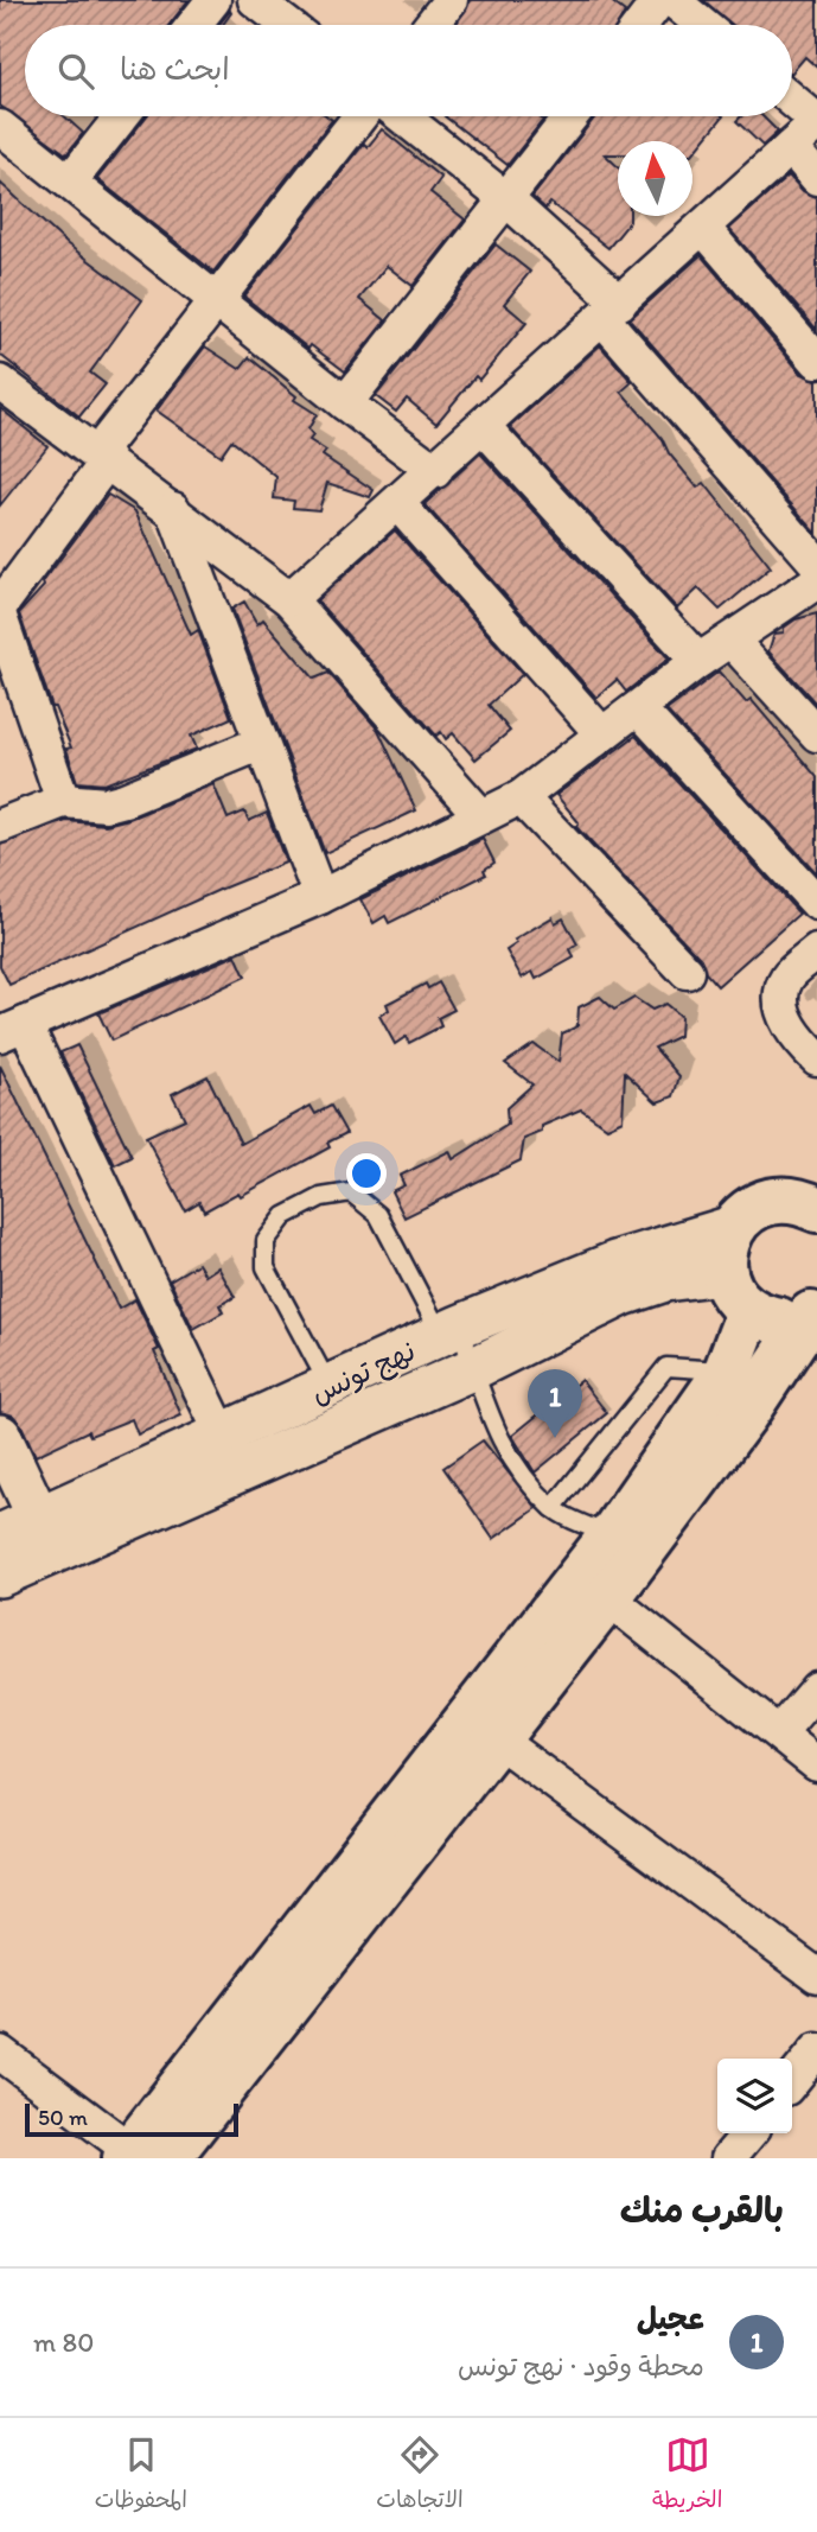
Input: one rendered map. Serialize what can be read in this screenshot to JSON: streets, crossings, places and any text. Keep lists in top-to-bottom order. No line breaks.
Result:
{"streets":{"street":["نهج تونس"]},"scale_bar":"50 m","north":"top","page":{"search":"ابحث هنا","pins":"1","scale":"50 m","heading":"بالقرب منك","list":[{"mark":"1","name":"عجيل","note":"محطة وقود · نهج تونس","value":"80 m"}],"nav":["الخريطة","الاتجاهات","المحفوظات"]}}
